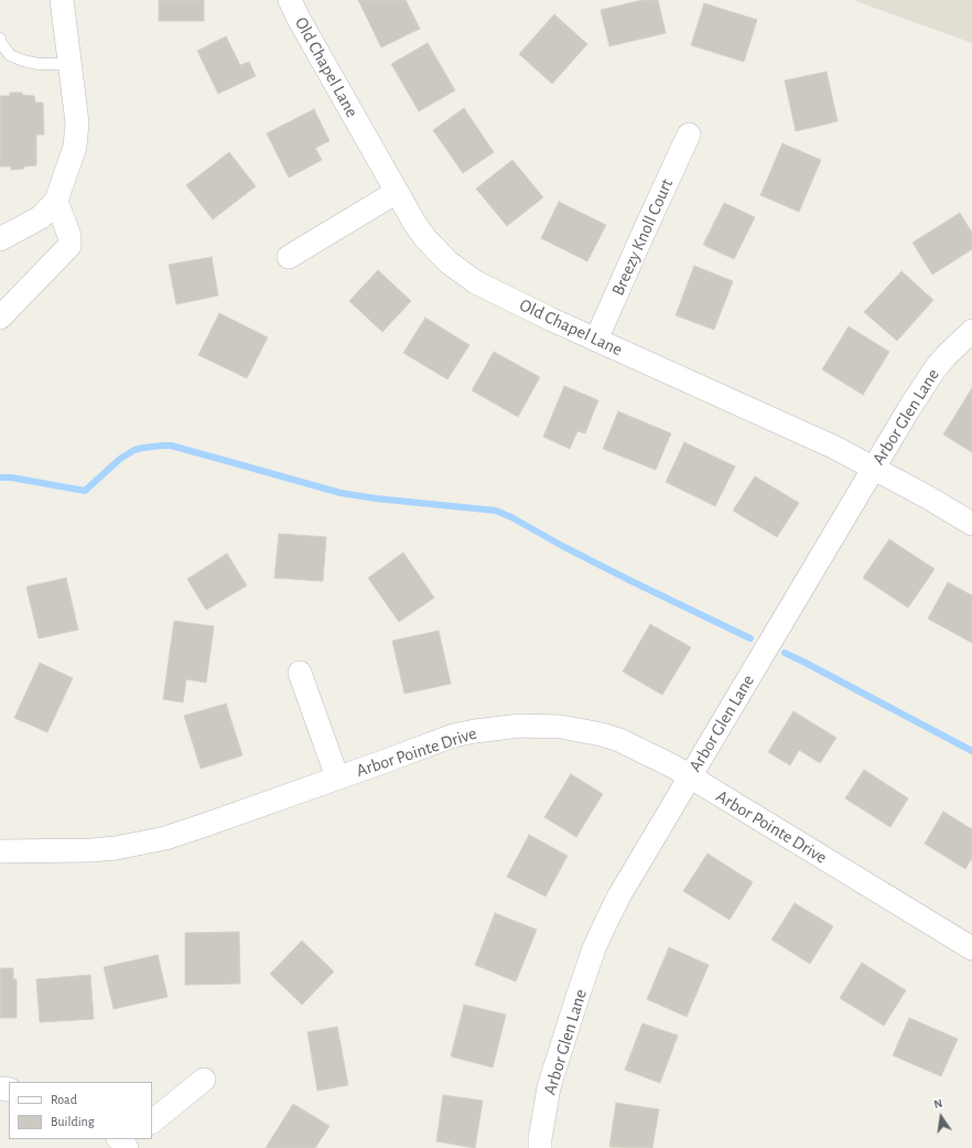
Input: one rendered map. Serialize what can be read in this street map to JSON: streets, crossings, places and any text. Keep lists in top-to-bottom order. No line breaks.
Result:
{"streets":{"street":["Old Chapel Lane","Breezy Knoll Court","Arbor Glen Lane","Arbor Pointe Drive"]},"crossings":[["Old Chapel Lane","Breezy Knoll Court"],["Old Chapel Lane","Arbor Glen Lane"],["Arbor Glen Lane","Arbor Pointe Drive"]],"legend":["Road","Building"],"north":"top"}
